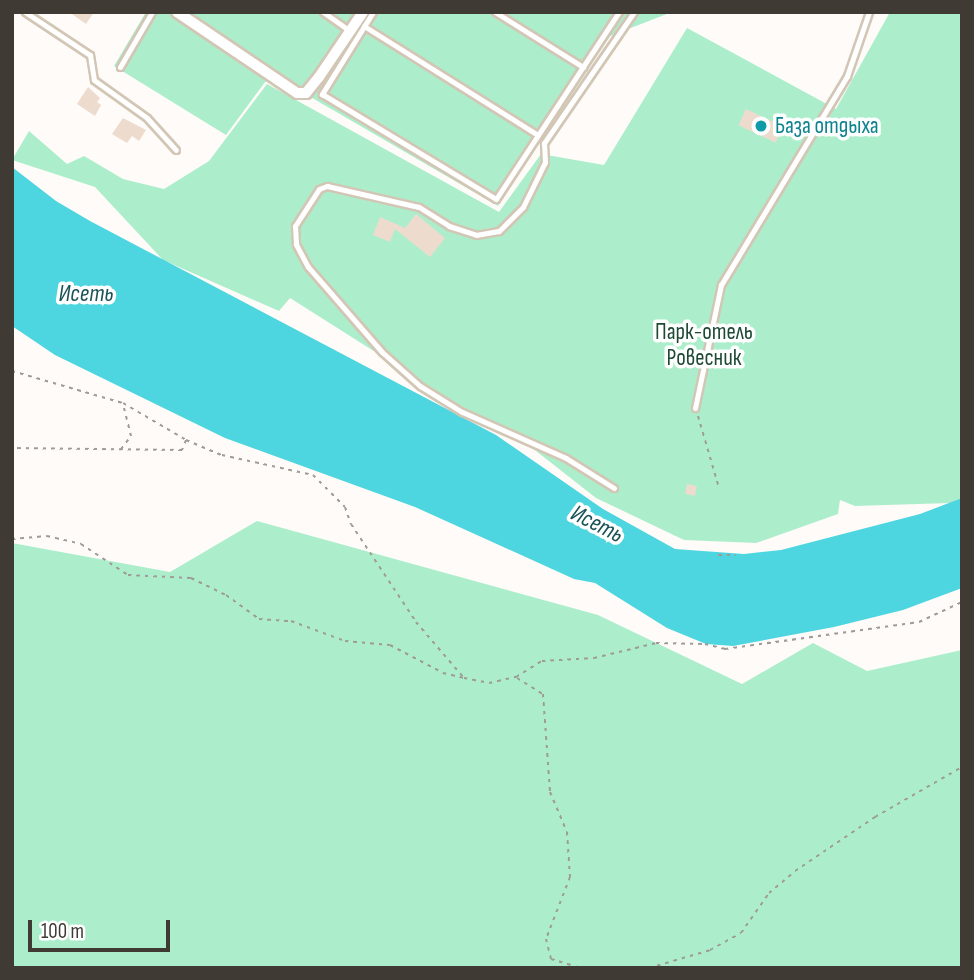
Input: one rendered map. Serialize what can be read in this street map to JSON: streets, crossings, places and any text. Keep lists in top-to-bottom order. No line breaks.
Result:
{"water":["Исеть"],"parks":["Парк-отель Ровесник"],"places":["База отдыха"],"scale_bar":"100 m"}
